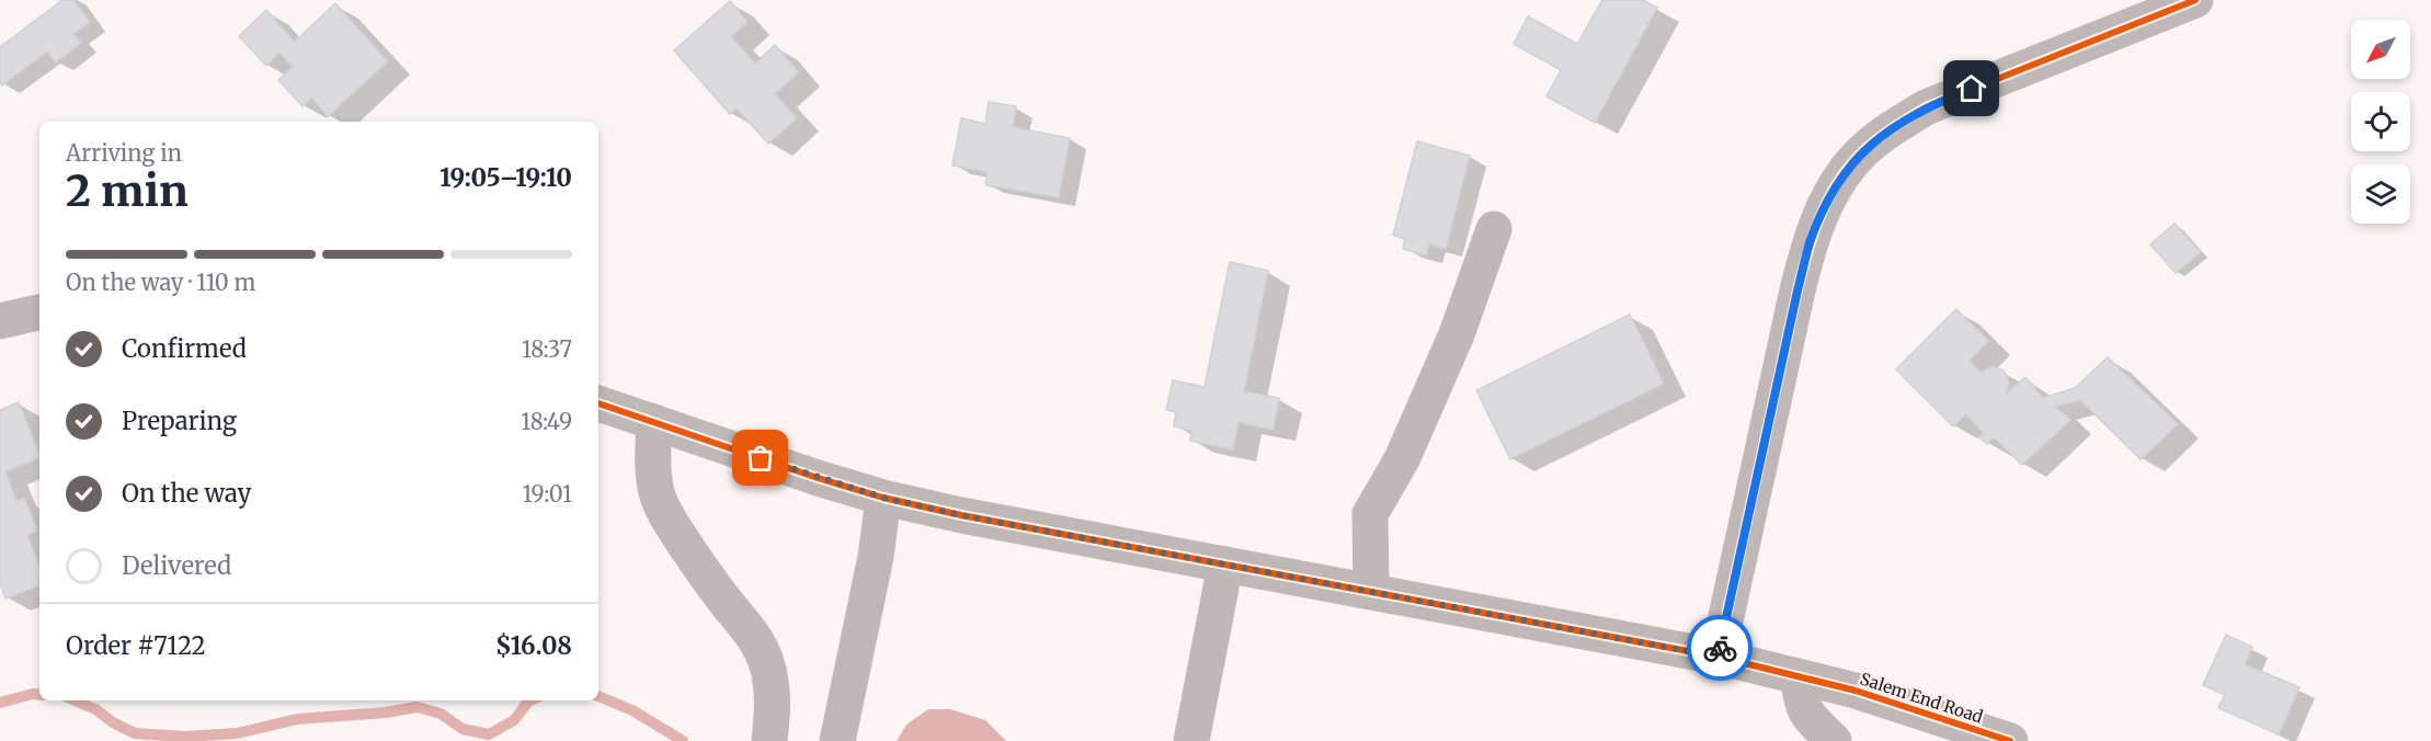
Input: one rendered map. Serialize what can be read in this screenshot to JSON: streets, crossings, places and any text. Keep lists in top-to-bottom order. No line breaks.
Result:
{"streets":{"street":["Salem End Road"]},"north":"bottom left","page":{"heading":["2 min","Arriving in","19:05–19:10"],"panel":["Order #7122","$16.08"],"bar":"On the way · 110 m","list":[["Confirmed","18:37"],["Preparing","18:49"],["On the way","19:01"],"Delivered"]}}
